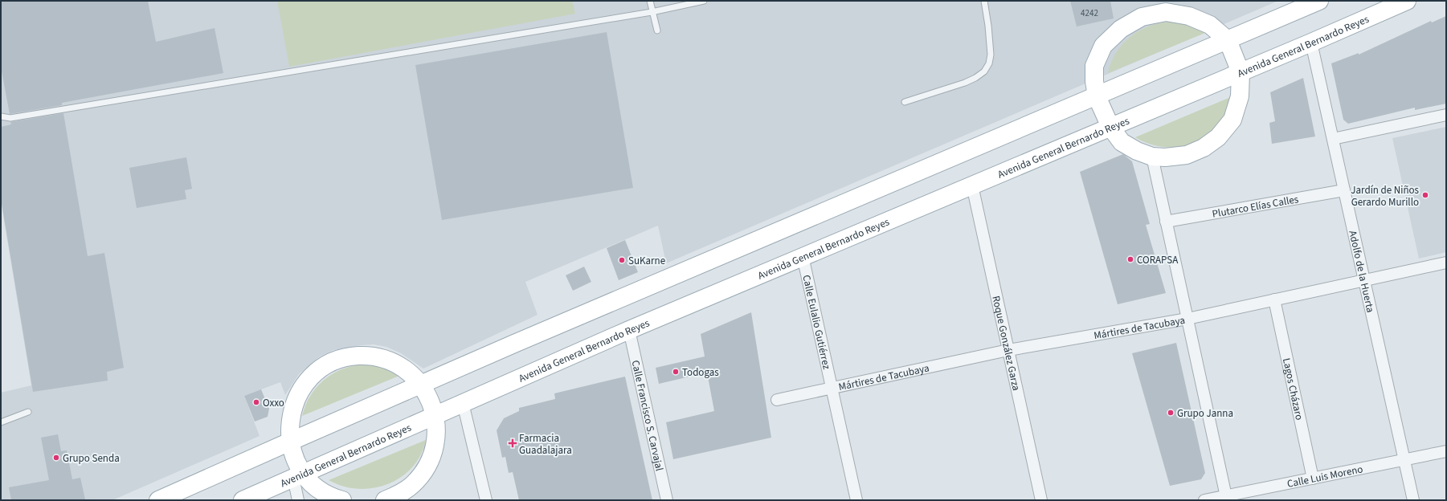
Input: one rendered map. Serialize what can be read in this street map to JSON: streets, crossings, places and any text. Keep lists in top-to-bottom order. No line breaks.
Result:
{"streets":{"main road":["Avenida General Bernardo Reyes"],"street":["Plutarco Elías Calles","Adolfo de la Huerta","Calle Eulalio Gutiérrez","Mártires de Tacubaya","Roque González Garza","Lagos Cházaro","Calle Francisco S. Carvajal","Calle Luis Moreno"]},"crossings":[["Avenida General Bernardo Reyes","Adolfo de la Huerta"],["Avenida General Bernardo Reyes","Calle Eulalio Gutiérrez"],["Avenida General Bernardo Reyes","Roque González Garza"],["Avenida General Bernardo Reyes","Calle Francisco S. Carvajal"],["Plutarco Elías Calles","Adolfo de la Huerta"],["Adolfo de la Huerta","Mártires de Tacubaya"],["Adolfo de la Huerta","Calle Luis Moreno"],["Calle Eulalio Gutiérrez","Mártires de Tacubaya"],["Mártires de Tacubaya","Roque González Garza"],["Mártires de Tacubaya","Lagos Cházaro"],["Lagos Cházaro","Calle Luis Moreno"]],"places":{"other":["Jardín de Niños Gerardo Murillo","CORAPSA","SuKarne","Todogas","Oxxo","Grupo Janna","Grupo Senda"],"health":["Farmacia Guadalajara"]},"house_numbers":["4242"]}
